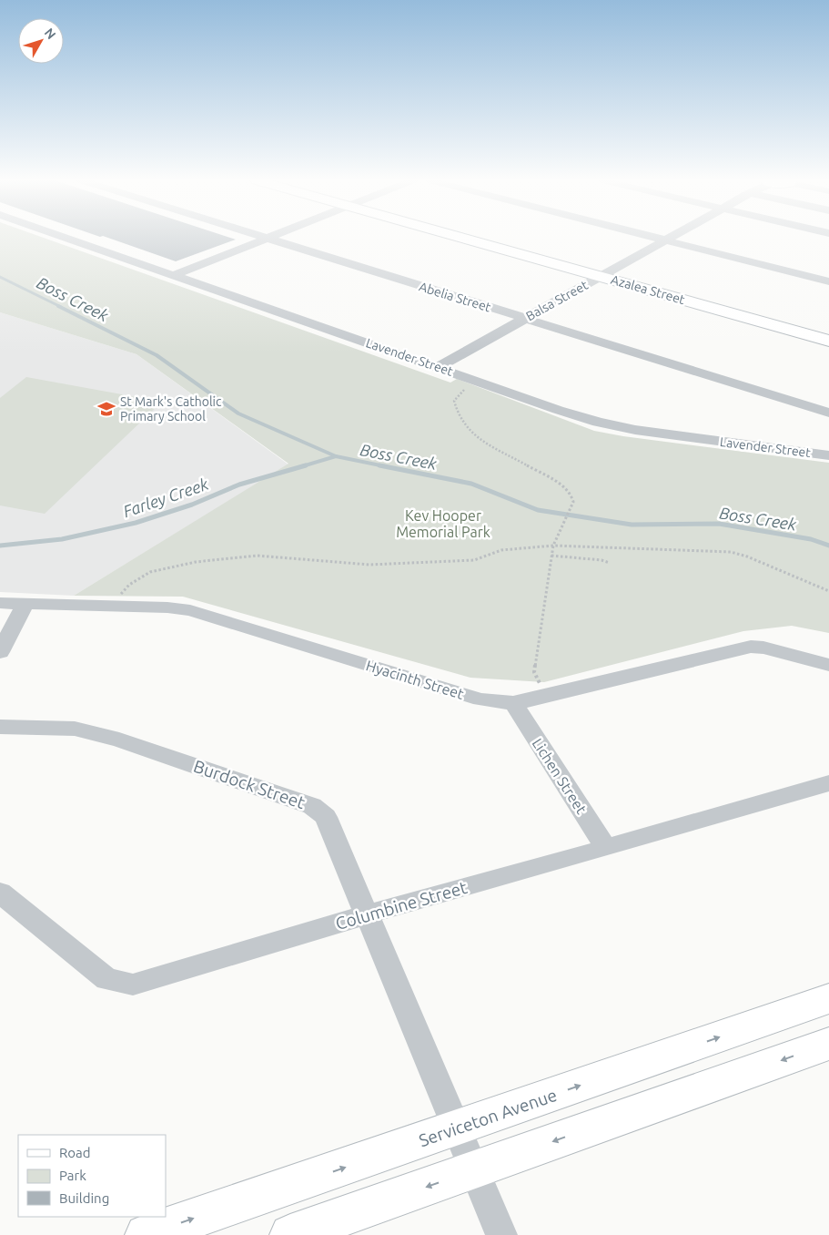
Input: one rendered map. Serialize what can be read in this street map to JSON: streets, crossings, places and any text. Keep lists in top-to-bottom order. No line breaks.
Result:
{"streets":{"street":["Azalea Street","Abelia Street","Balsa Street","Lavender Street","Hyacinth Street","Lichen Street","Burdock Street","Columbine Street","Serviceton Avenue"]},"crossings":[["Azalea Street","Balsa Street"],["Abelia Street","Balsa Street"],["Balsa Street","Lavender Street"],["Hyacinth Street","Lichen Street"],["Lichen Street","Columbine Street"],["Burdock Street","Columbine Street"],["Burdock Street","Serviceton Avenue"]],"water":["Boss Creek","Farley Creek"],"parks":["Kev Hooper Memorial Park"],"places":{"school or university":["St Mark's Catholic Primary School"]},"legend":["Road","Park","Building"],"north":"top right"}
